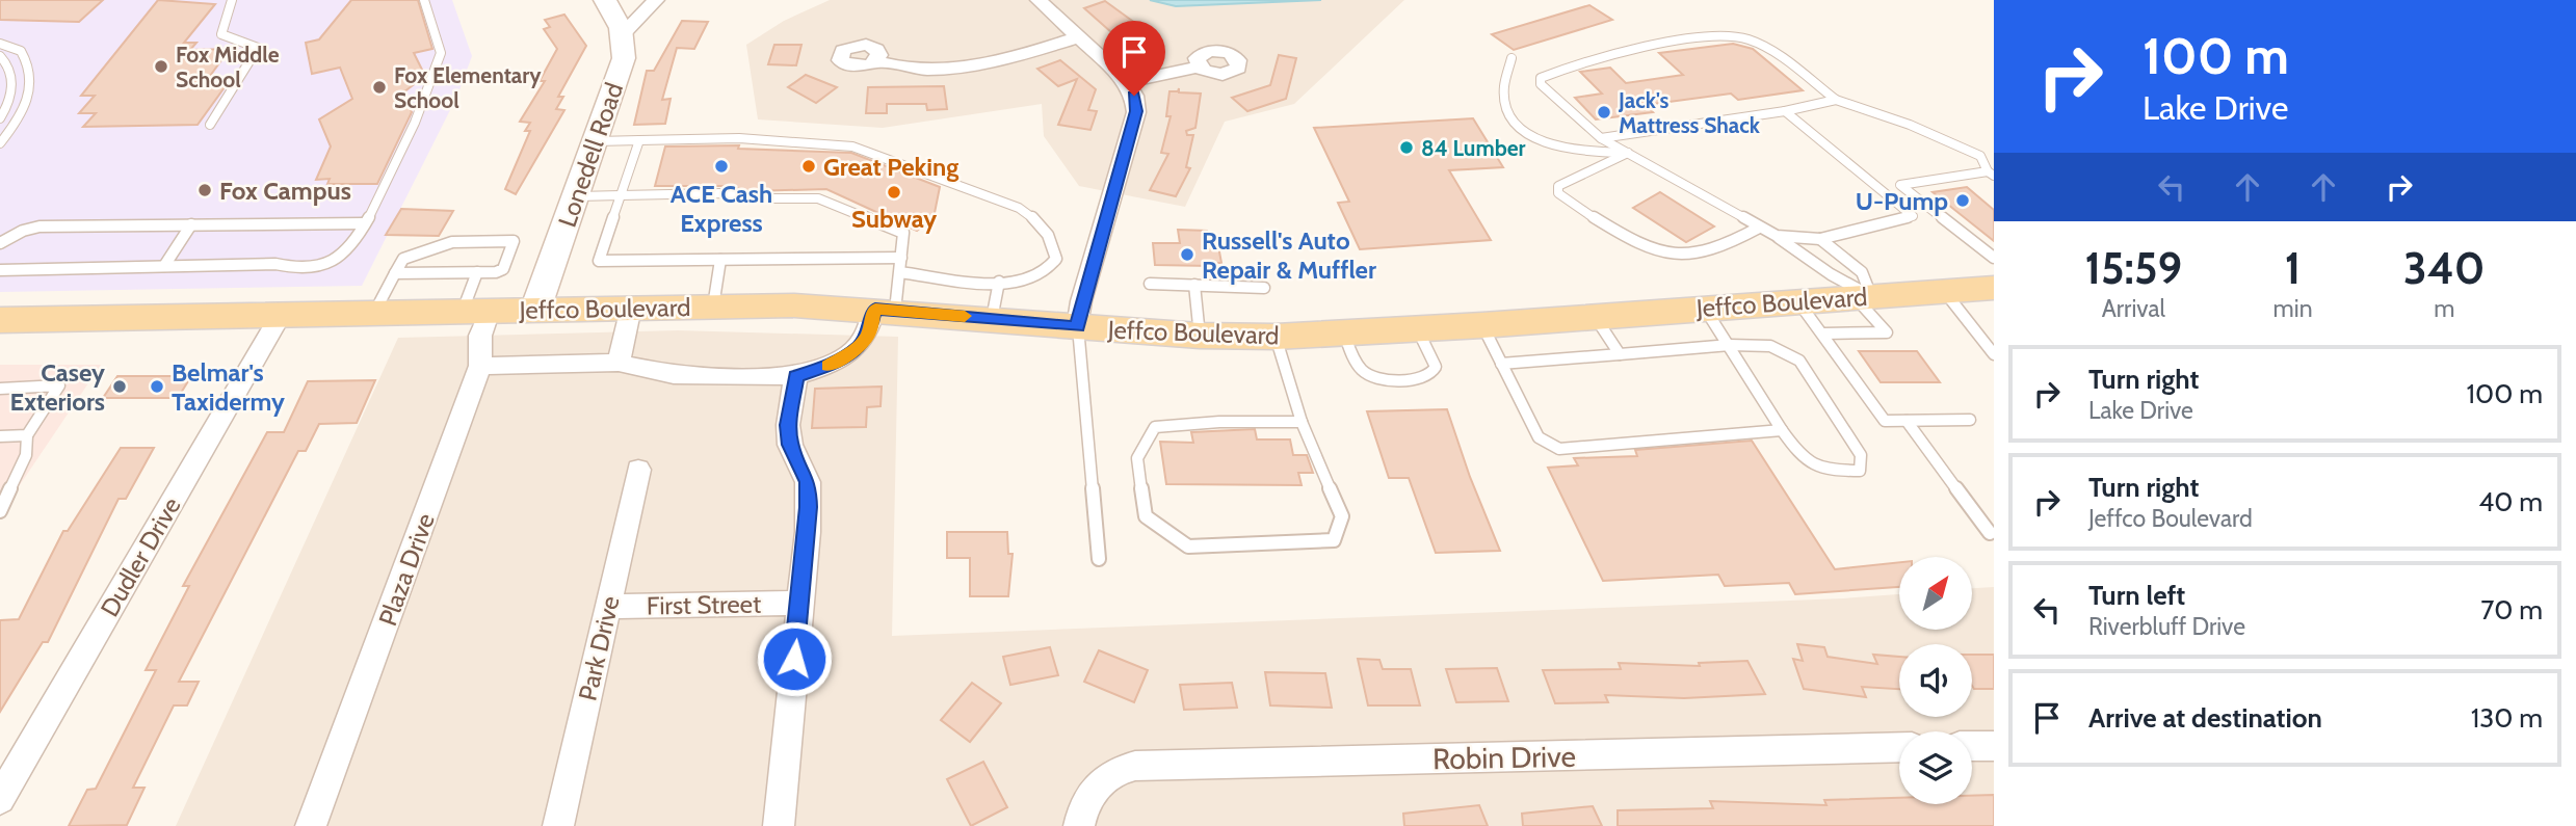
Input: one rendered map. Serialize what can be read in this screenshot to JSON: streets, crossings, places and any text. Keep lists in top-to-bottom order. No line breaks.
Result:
{"streets":{"main road":["Jeffco Boulevard"],"street":["Lonedell Road","Dudler Drive","Plaza Drive","First Street","Park Drive","Robin Drive"]},"crossings":[["Lonedell Road","Jeffco Boulevard"],["Jeffco Boulevard","Dudler Drive"],["Jeffco Boulevard","Plaza Drive"],["First Street","Park Drive"]],"places":["Fox Middle School","Fox Elementary School","Jack's Mattress Shack","84 Lumber","ACE Cash Express","Great Peking","Fox Campus","Subway","U-Pump","Russell's Auto Repair & Muffler","Casey Exteriors","Belmar's Taxidermy"],"north":"top right","page":{"turn":["100 m","Lake Drive"],"eta":["15:59","Arrival","1","min","340","m"],"list":[{"name":"Turn right","note":"Lake Drive","value":"100 m"},{"name":"Turn right","note":"Jeffco Boulevard","value":"40 m"},{"name":"Turn left","note":"Riverbluff Drive","value":"70 m"},{"name":"Arrive at destination","value":"130 m"}]}}
